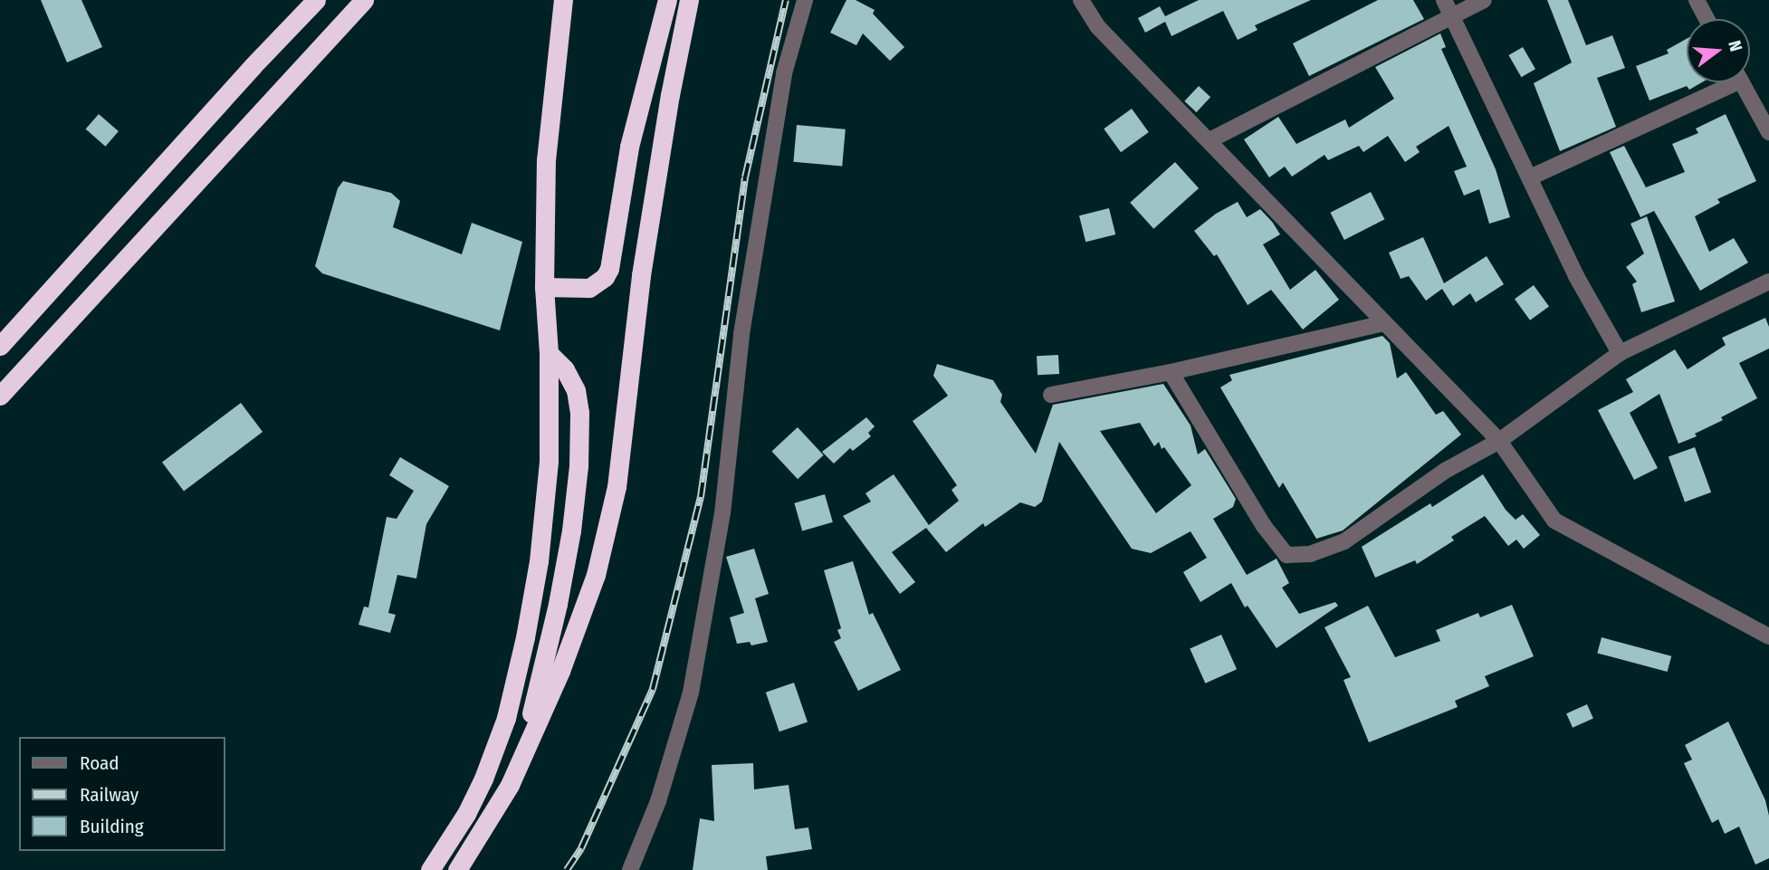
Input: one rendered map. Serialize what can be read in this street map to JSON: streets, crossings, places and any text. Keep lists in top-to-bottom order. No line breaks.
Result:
{"legend":["Road","Railway","Building"],"north":"right"}
